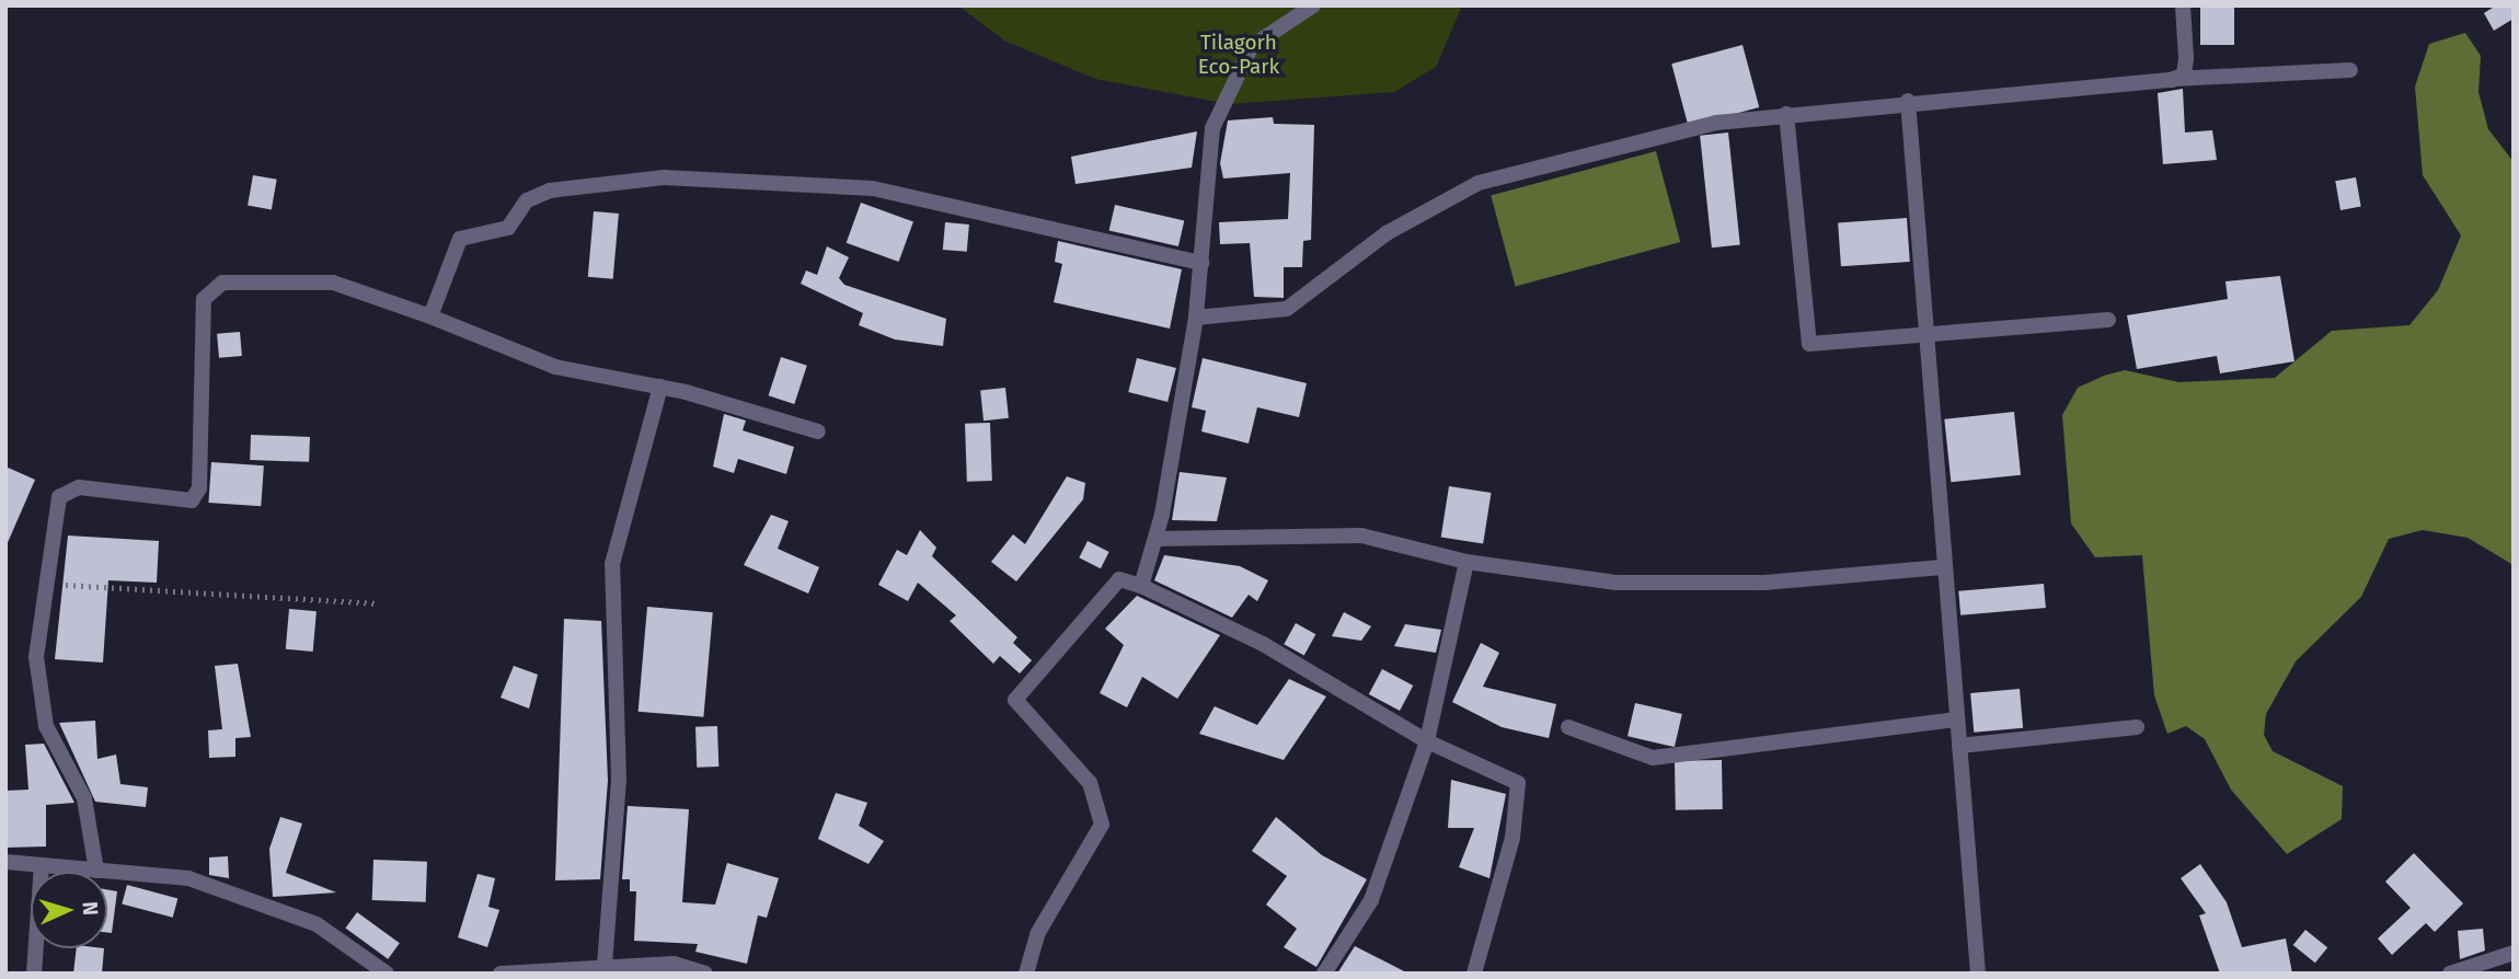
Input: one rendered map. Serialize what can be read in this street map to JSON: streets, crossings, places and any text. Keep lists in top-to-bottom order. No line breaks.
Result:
{"parks":["Tilagorh Eco-Park"],"north":"right"}
